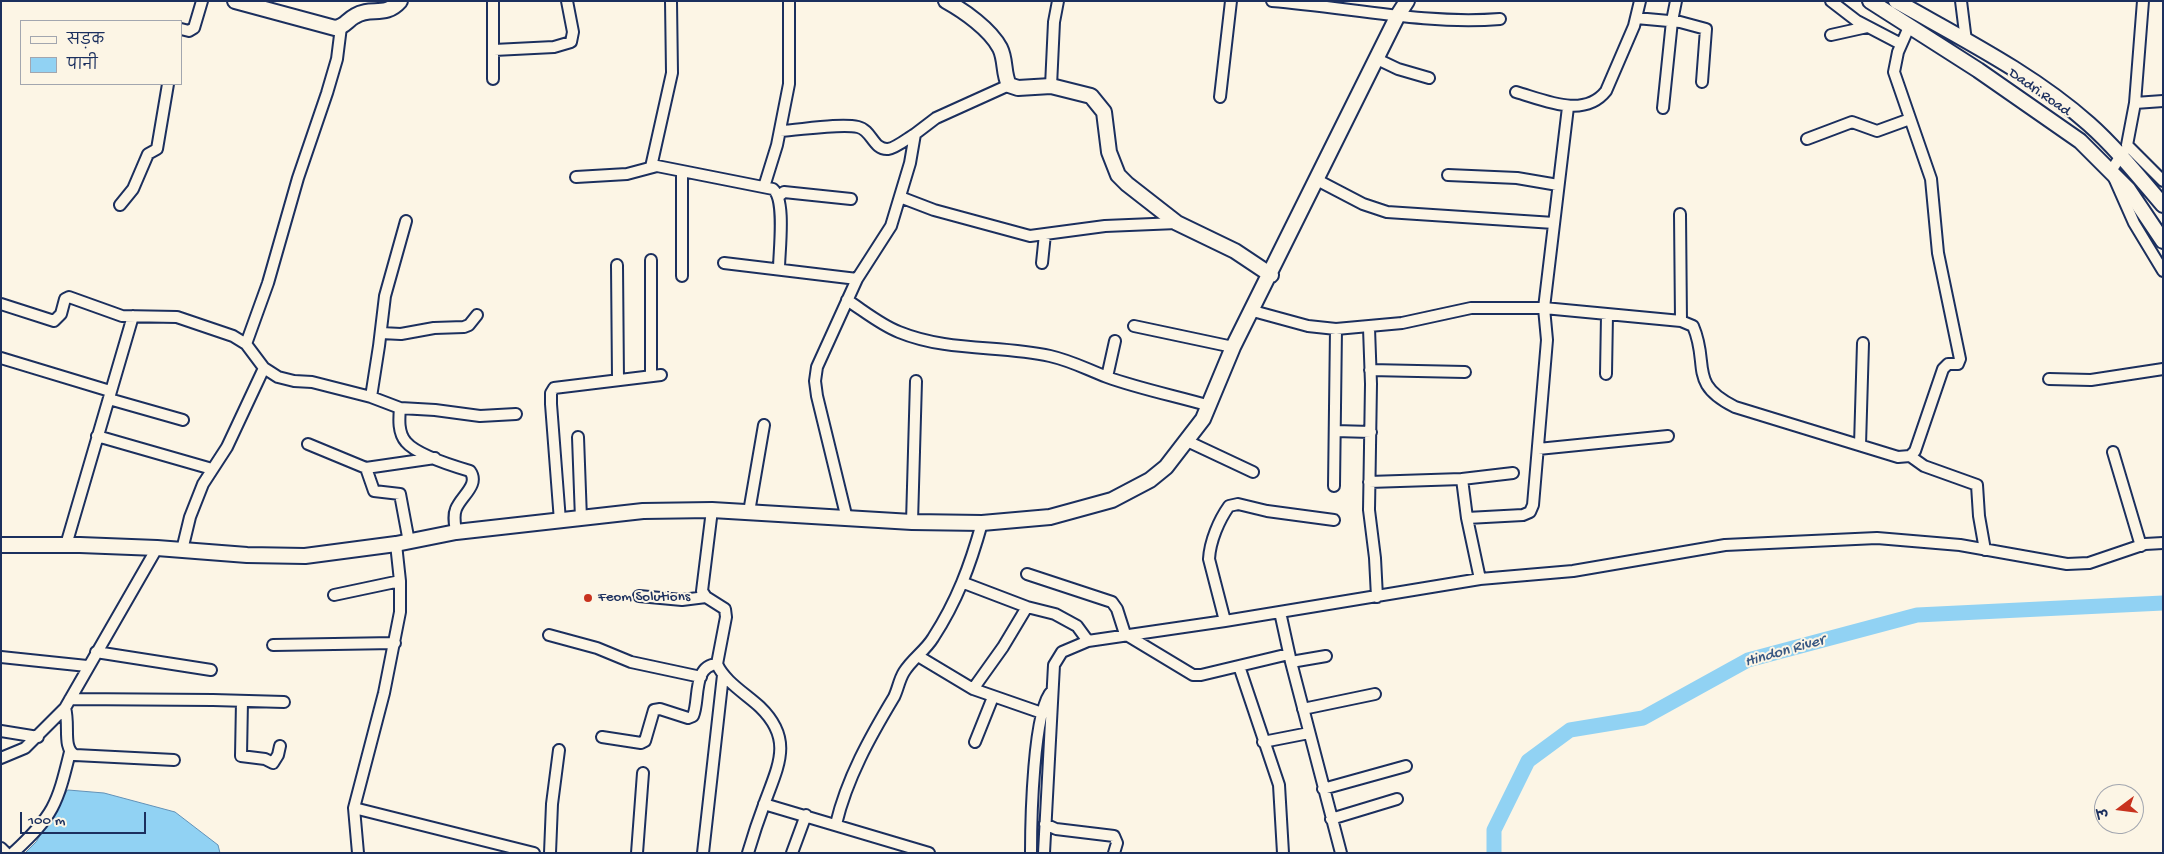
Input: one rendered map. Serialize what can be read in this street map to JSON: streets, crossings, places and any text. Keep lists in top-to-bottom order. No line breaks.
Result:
{"streets":{"street":["Dadri Road"]},"water":["Hindon River"],"places":["Feom Solutions"],"legend":["सड़क","पानी"],"scale_bar":"100 m","north":"left"}
